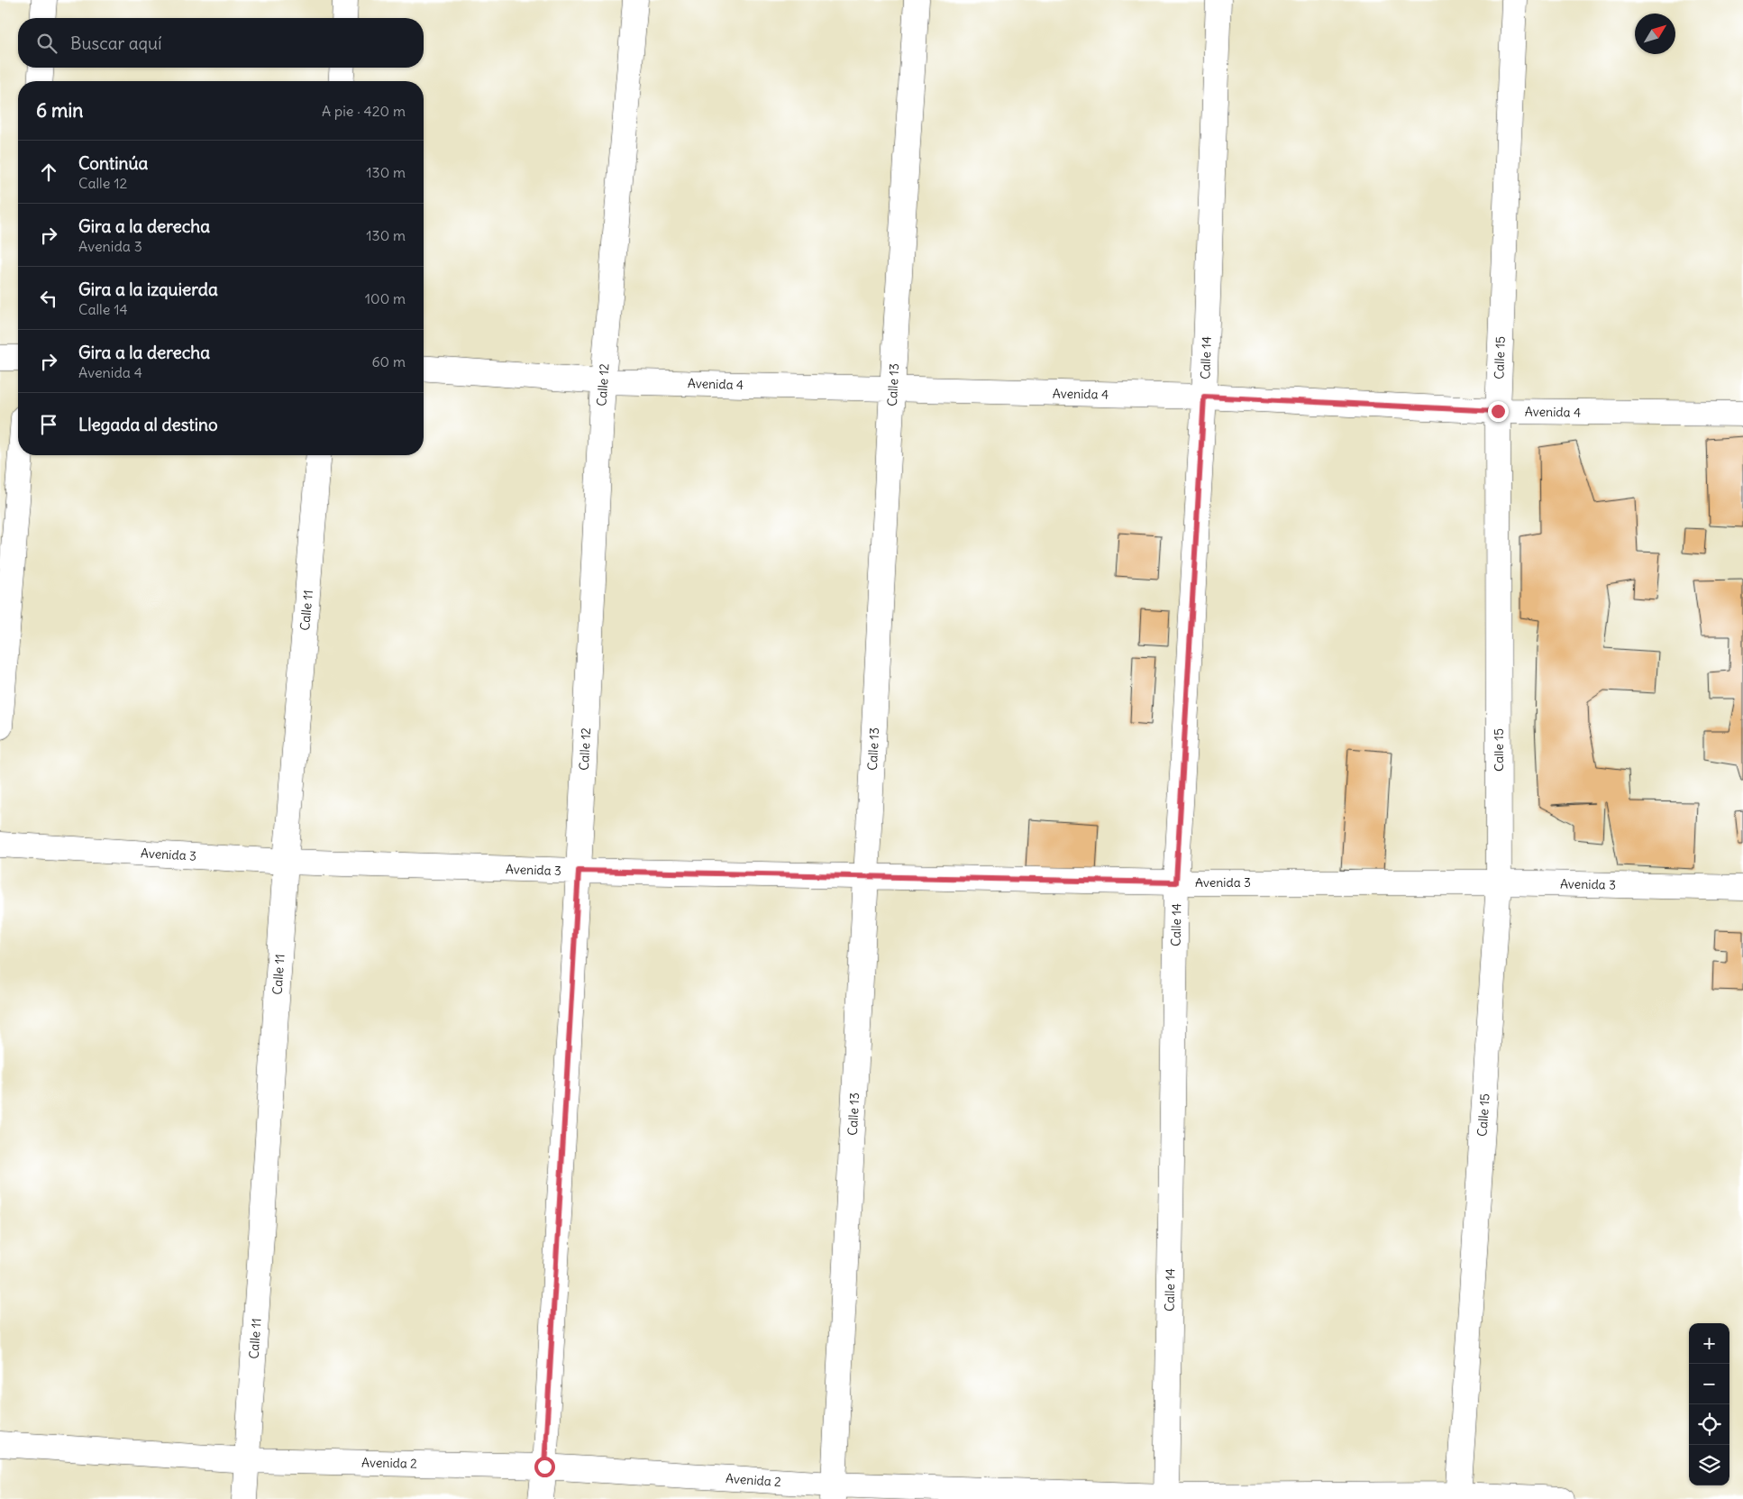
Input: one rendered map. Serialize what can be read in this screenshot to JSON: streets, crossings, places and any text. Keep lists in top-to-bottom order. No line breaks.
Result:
{"streets":{"street":["Calle 14","Calle 15","Avenida 4","Calle 12","Calle 13","Calle 11","Avenida 3","Avenida 2"]},"crossings":[["Calle 14","Avenida 4"],["Calle 14","Avenida 3"],["Calle 14","Avenida 2"],["Calle 15","Avenida 4"],["Calle 15","Avenida 3"],["Calle 15","Avenida 2"],["Avenida 4","Calle 12"],["Avenida 4","Calle 13"],["Calle 12","Avenida 3"],["Calle 12","Avenida 2"],["Calle 13","Avenida 3"],["Calle 13","Avenida 2"],["Calle 11","Avenida 3"],["Calle 11","Avenida 2"]],"north":"top right","page":{"search":"Buscar aquí","heading":["6 min","A pie · 420 m"],"list":[["Continúa","Calle 12","130 m"],["Gira a la derecha","Avenida 3","130 m"],["Gira a la izquierda","Calle 14","100 m"],["Gira a la derecha","Avenida 4","60 m"],"Llegada al destino"],"map_buttons":["+","−"]}}
